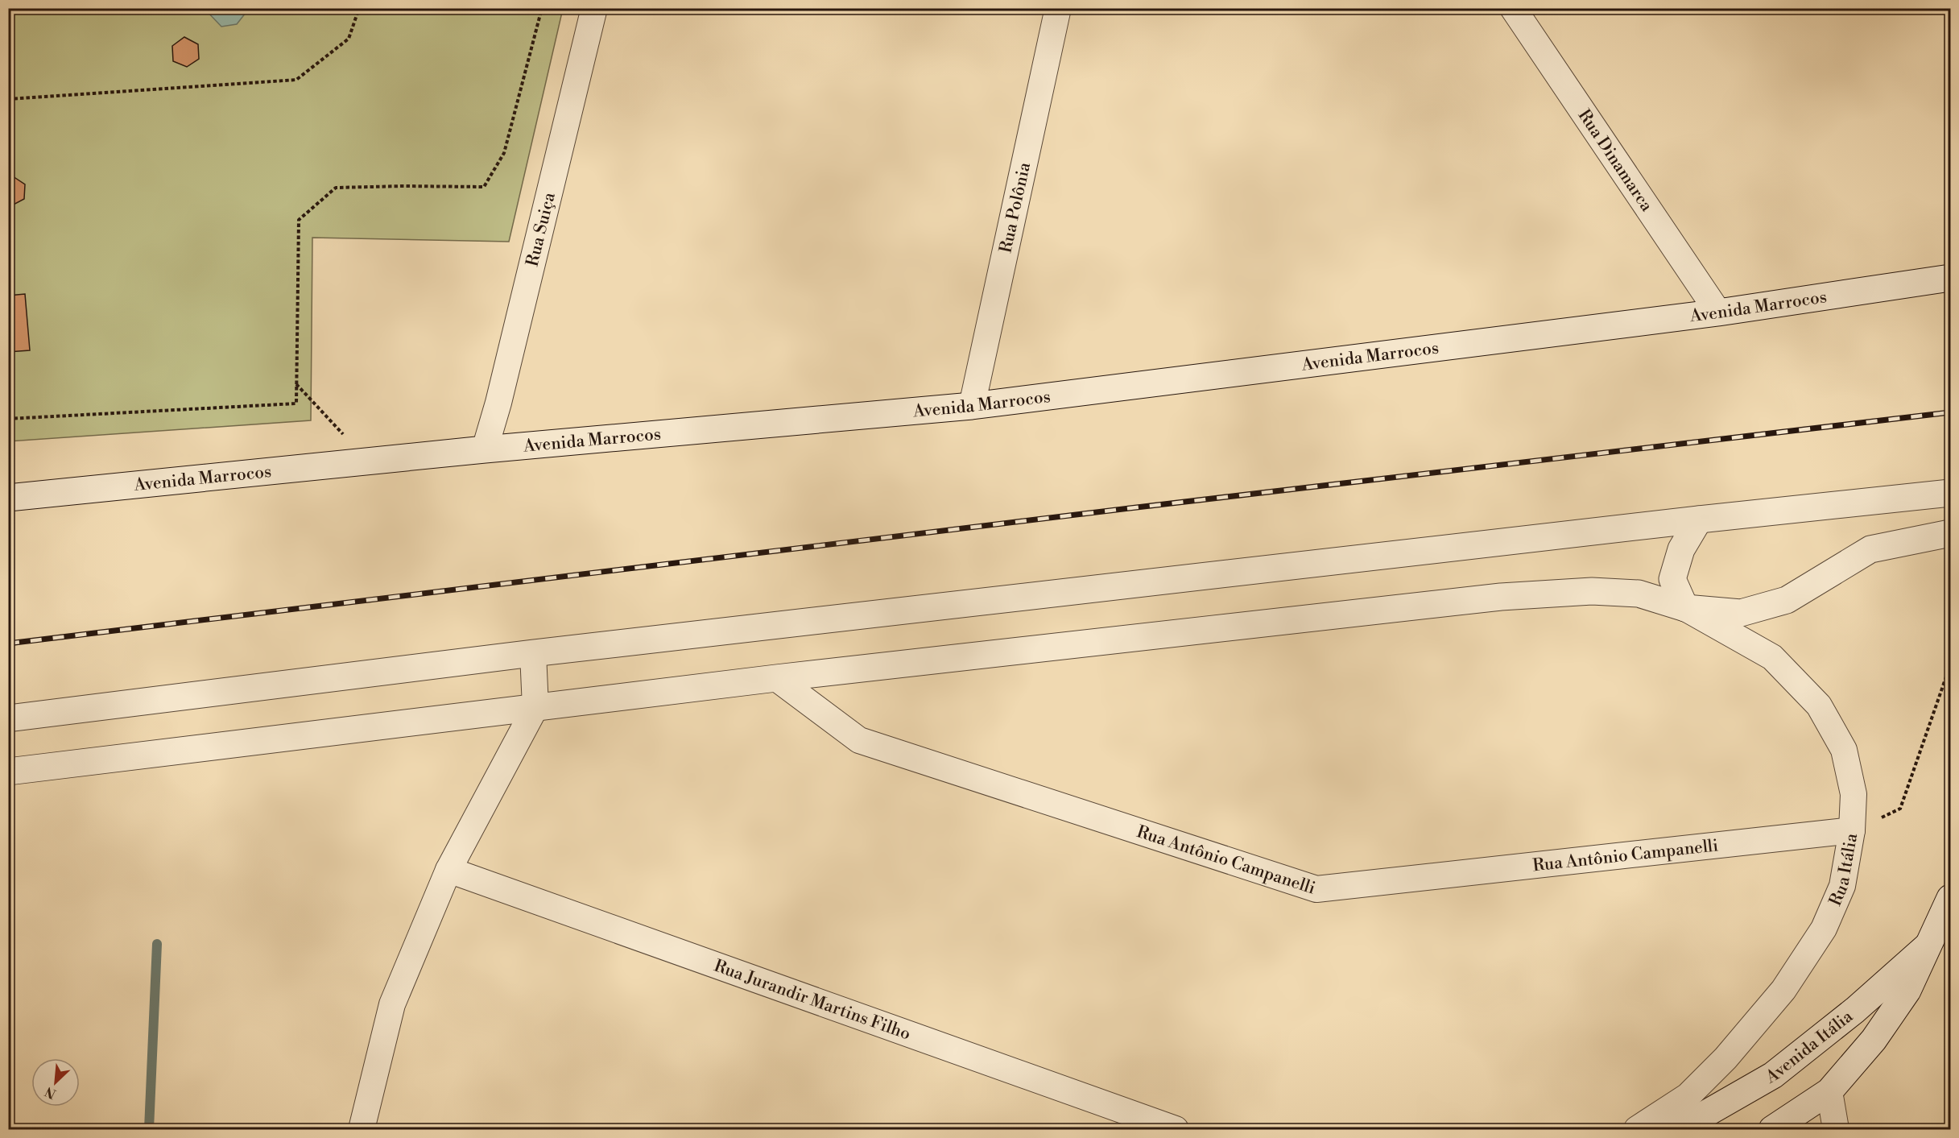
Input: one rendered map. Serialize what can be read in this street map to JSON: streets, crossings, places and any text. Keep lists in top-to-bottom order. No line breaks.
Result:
{"streets":{"street":["Rua Dinamarca","Rua Polônia","Rua Suiça","Avenida Marrocos","Rua Antônio Campanelli","Rua Itália","Rua Jurandir Martins Filho","Avenida Itália"]},"crossings":[["Rua Dinamarca","Avenida Marrocos"],["Rua Polônia","Avenida Marrocos"],["Rua Suiça","Avenida Marrocos"],["Rua Antônio Campanelli","Rua Itália"]],"north":"bottom left"}
